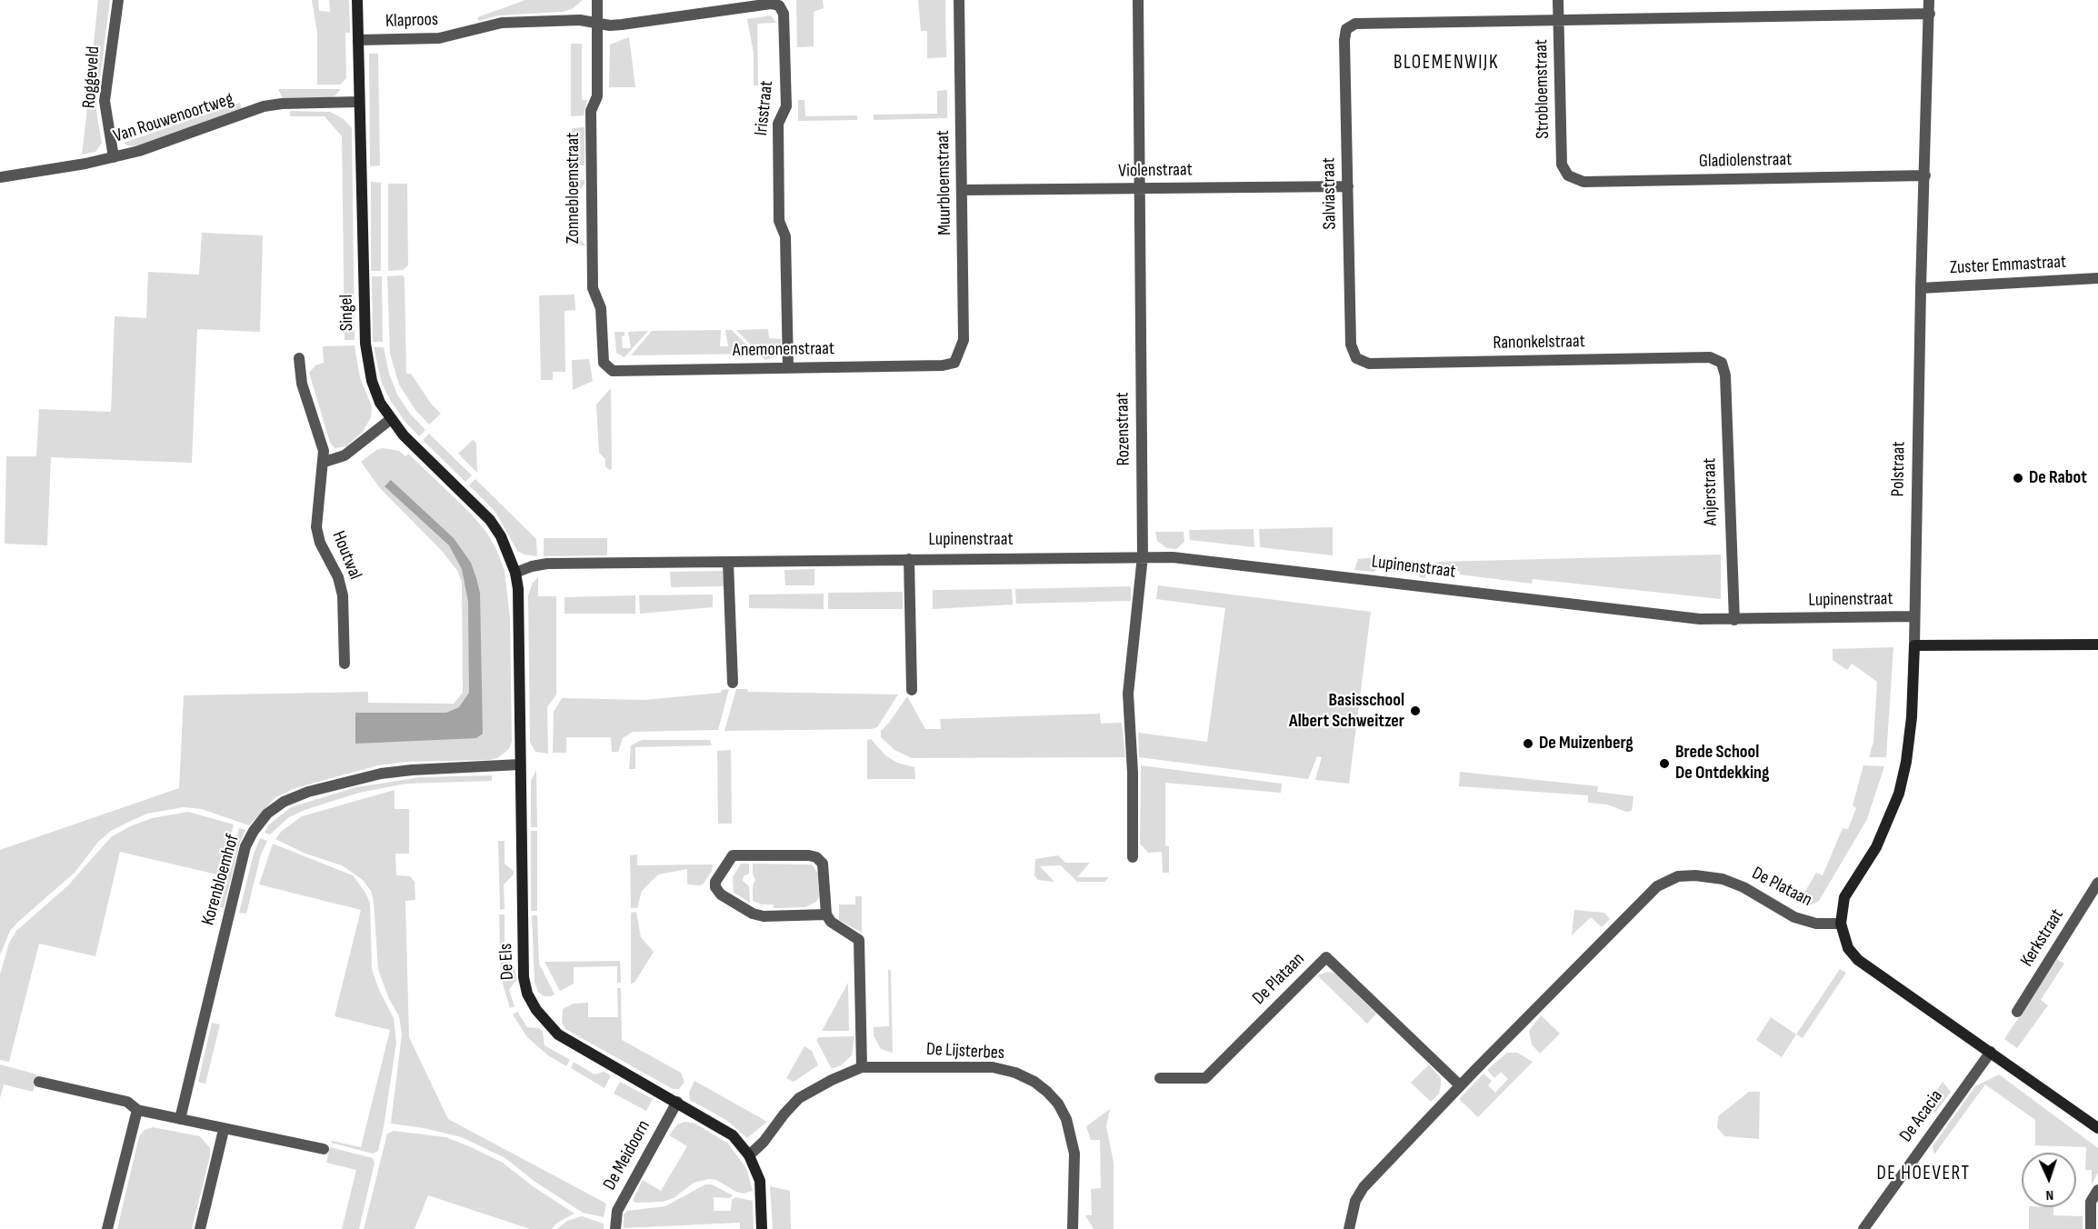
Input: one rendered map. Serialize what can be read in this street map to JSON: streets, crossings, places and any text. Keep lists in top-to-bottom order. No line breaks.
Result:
{"streets":{"street":["Klaproos","Roggeveld","Strobloemstraat","Irisstraat","Van Rouwenoortweg","Gladiolenstraat","Violenstraat","Muurbloemstraat","Zonnebloemstraat","Salviastraat","Zuster Emmastraat","Singel","Ranonkelstraat","Anemonenstraat","Rozenstraat","Polstraat","Anjerstraat","Lupinenstraat","Houtwal","Korenbloemhof","De Plataan","Kerkstraat","De Els","De Lijsterbes","De Acacia","De Meidoorn"]},"crossings":[["Klaproos","Irisstraat"],["Klaproos","Zonnebloemstraat"],["Klaproos","Singel"],["Roggeveld","Van Rouwenoortweg"],["Strobloemstraat","Gladiolenstraat"],["Strobloemstraat","Salviastraat"],["Irisstraat","Zonnebloemstraat"],["Irisstraat","Anemonenstraat"],["Van Rouwenoortweg","Singel"],["Gladiolenstraat","Polstraat"],["Violenstraat","Muurbloemstraat"],["Violenstraat","Salviastraat"],["Violenstraat","Rozenstraat"],["Muurbloemstraat","Anemonenstraat"],["Zonnebloemstraat","Anemonenstraat"],["Salviastraat","Ranonkelstraat"],["Zuster Emmastraat","Polstraat"],["Singel","Lupinenstraat"],["Singel","De Els"],["Ranonkelstraat","Anjerstraat"],["Rozenstraat","Lupinenstraat"],["Polstraat","Lupinenstraat"],["Polstraat","De Plataan"],["Anjerstraat","Lupinenstraat"],["Lupinenstraat","De Els"],["Korenbloemhof","De Els"],["De Els","De Lijsterbes"],["De Els","De Meidoorn"]],"districts":["BLOEMENWIJK","DE HOEVERT"],"places":["De Rabot","Basisschool Albert Schweitzer","De Muizenberg","Brede School De Ontdekking"],"north":"bottom"}
